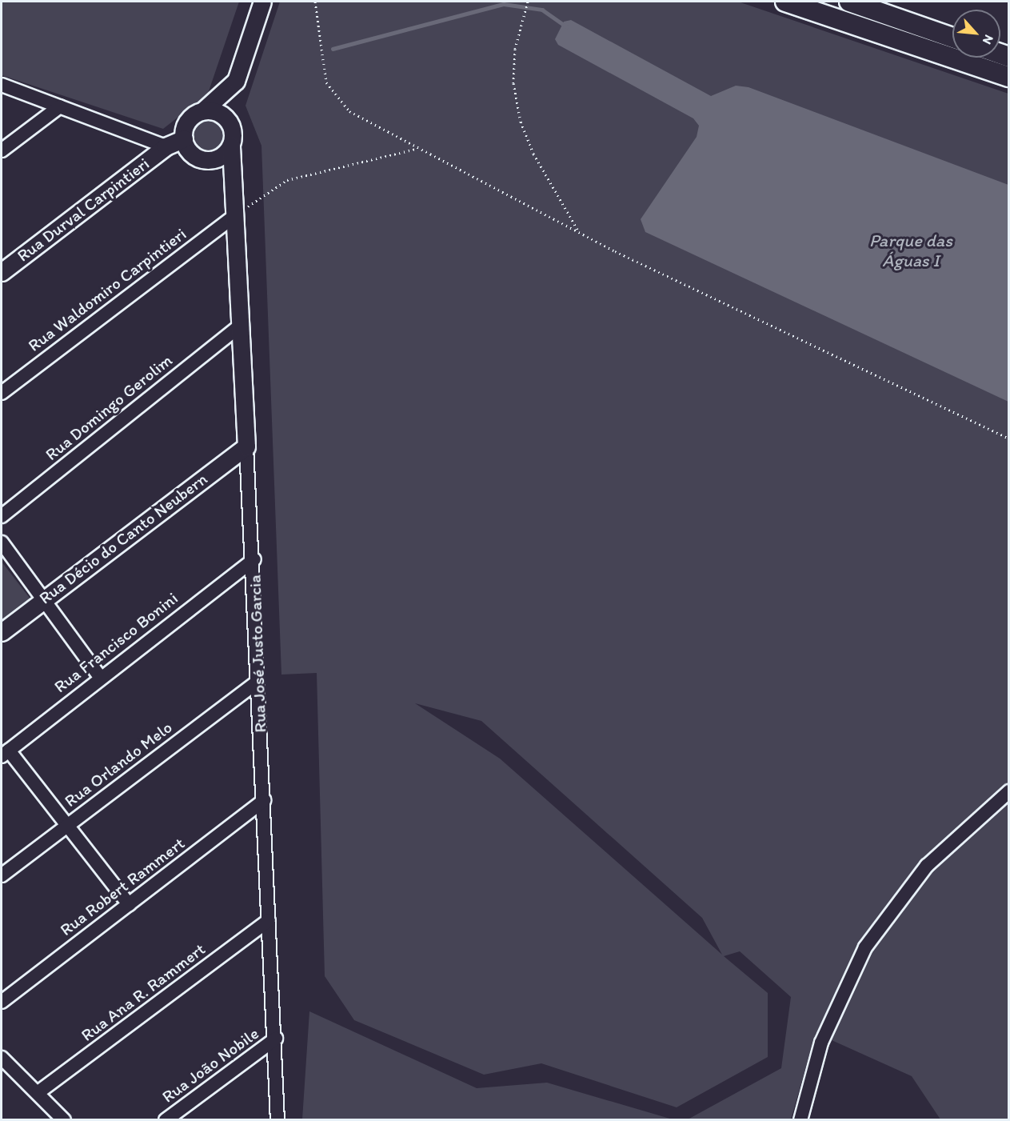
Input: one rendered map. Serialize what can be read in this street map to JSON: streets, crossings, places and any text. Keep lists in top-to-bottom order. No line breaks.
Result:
{"streets":{"street":["Rua Durval Carpintieri","Rua Waldomiro Carpintieri","Rua Domingo Gerolim","Rua Décio do Canto Neubern","Rua Francisco Bonini","Rua José Justo Garcia","Rua Orlando Melo","Rua Robert Rammert","Rua Ana R. Rammert","Rua João Nobile"]},"crossings":[["Rua Durval Carpintieri","Rua José Justo Garcia"],["Rua Waldomiro Carpintieri","Rua José Justo Garcia"],["Rua Domingo Gerolim","Rua José Justo Garcia"],["Rua Décio do Canto Neubern","Rua José Justo Garcia"],["Rua Francisco Bonini","Rua José Justo Garcia"],["Rua José Justo Garcia","Rua Orlando Melo"],["Rua José Justo Garcia","Rua Robert Rammert"],["Rua José Justo Garcia","Rua Ana R. Rammert"],["Rua José Justo Garcia","Rua João Nobile"]],"water":["Parque das Águas I"],"north":"bottom right"}
